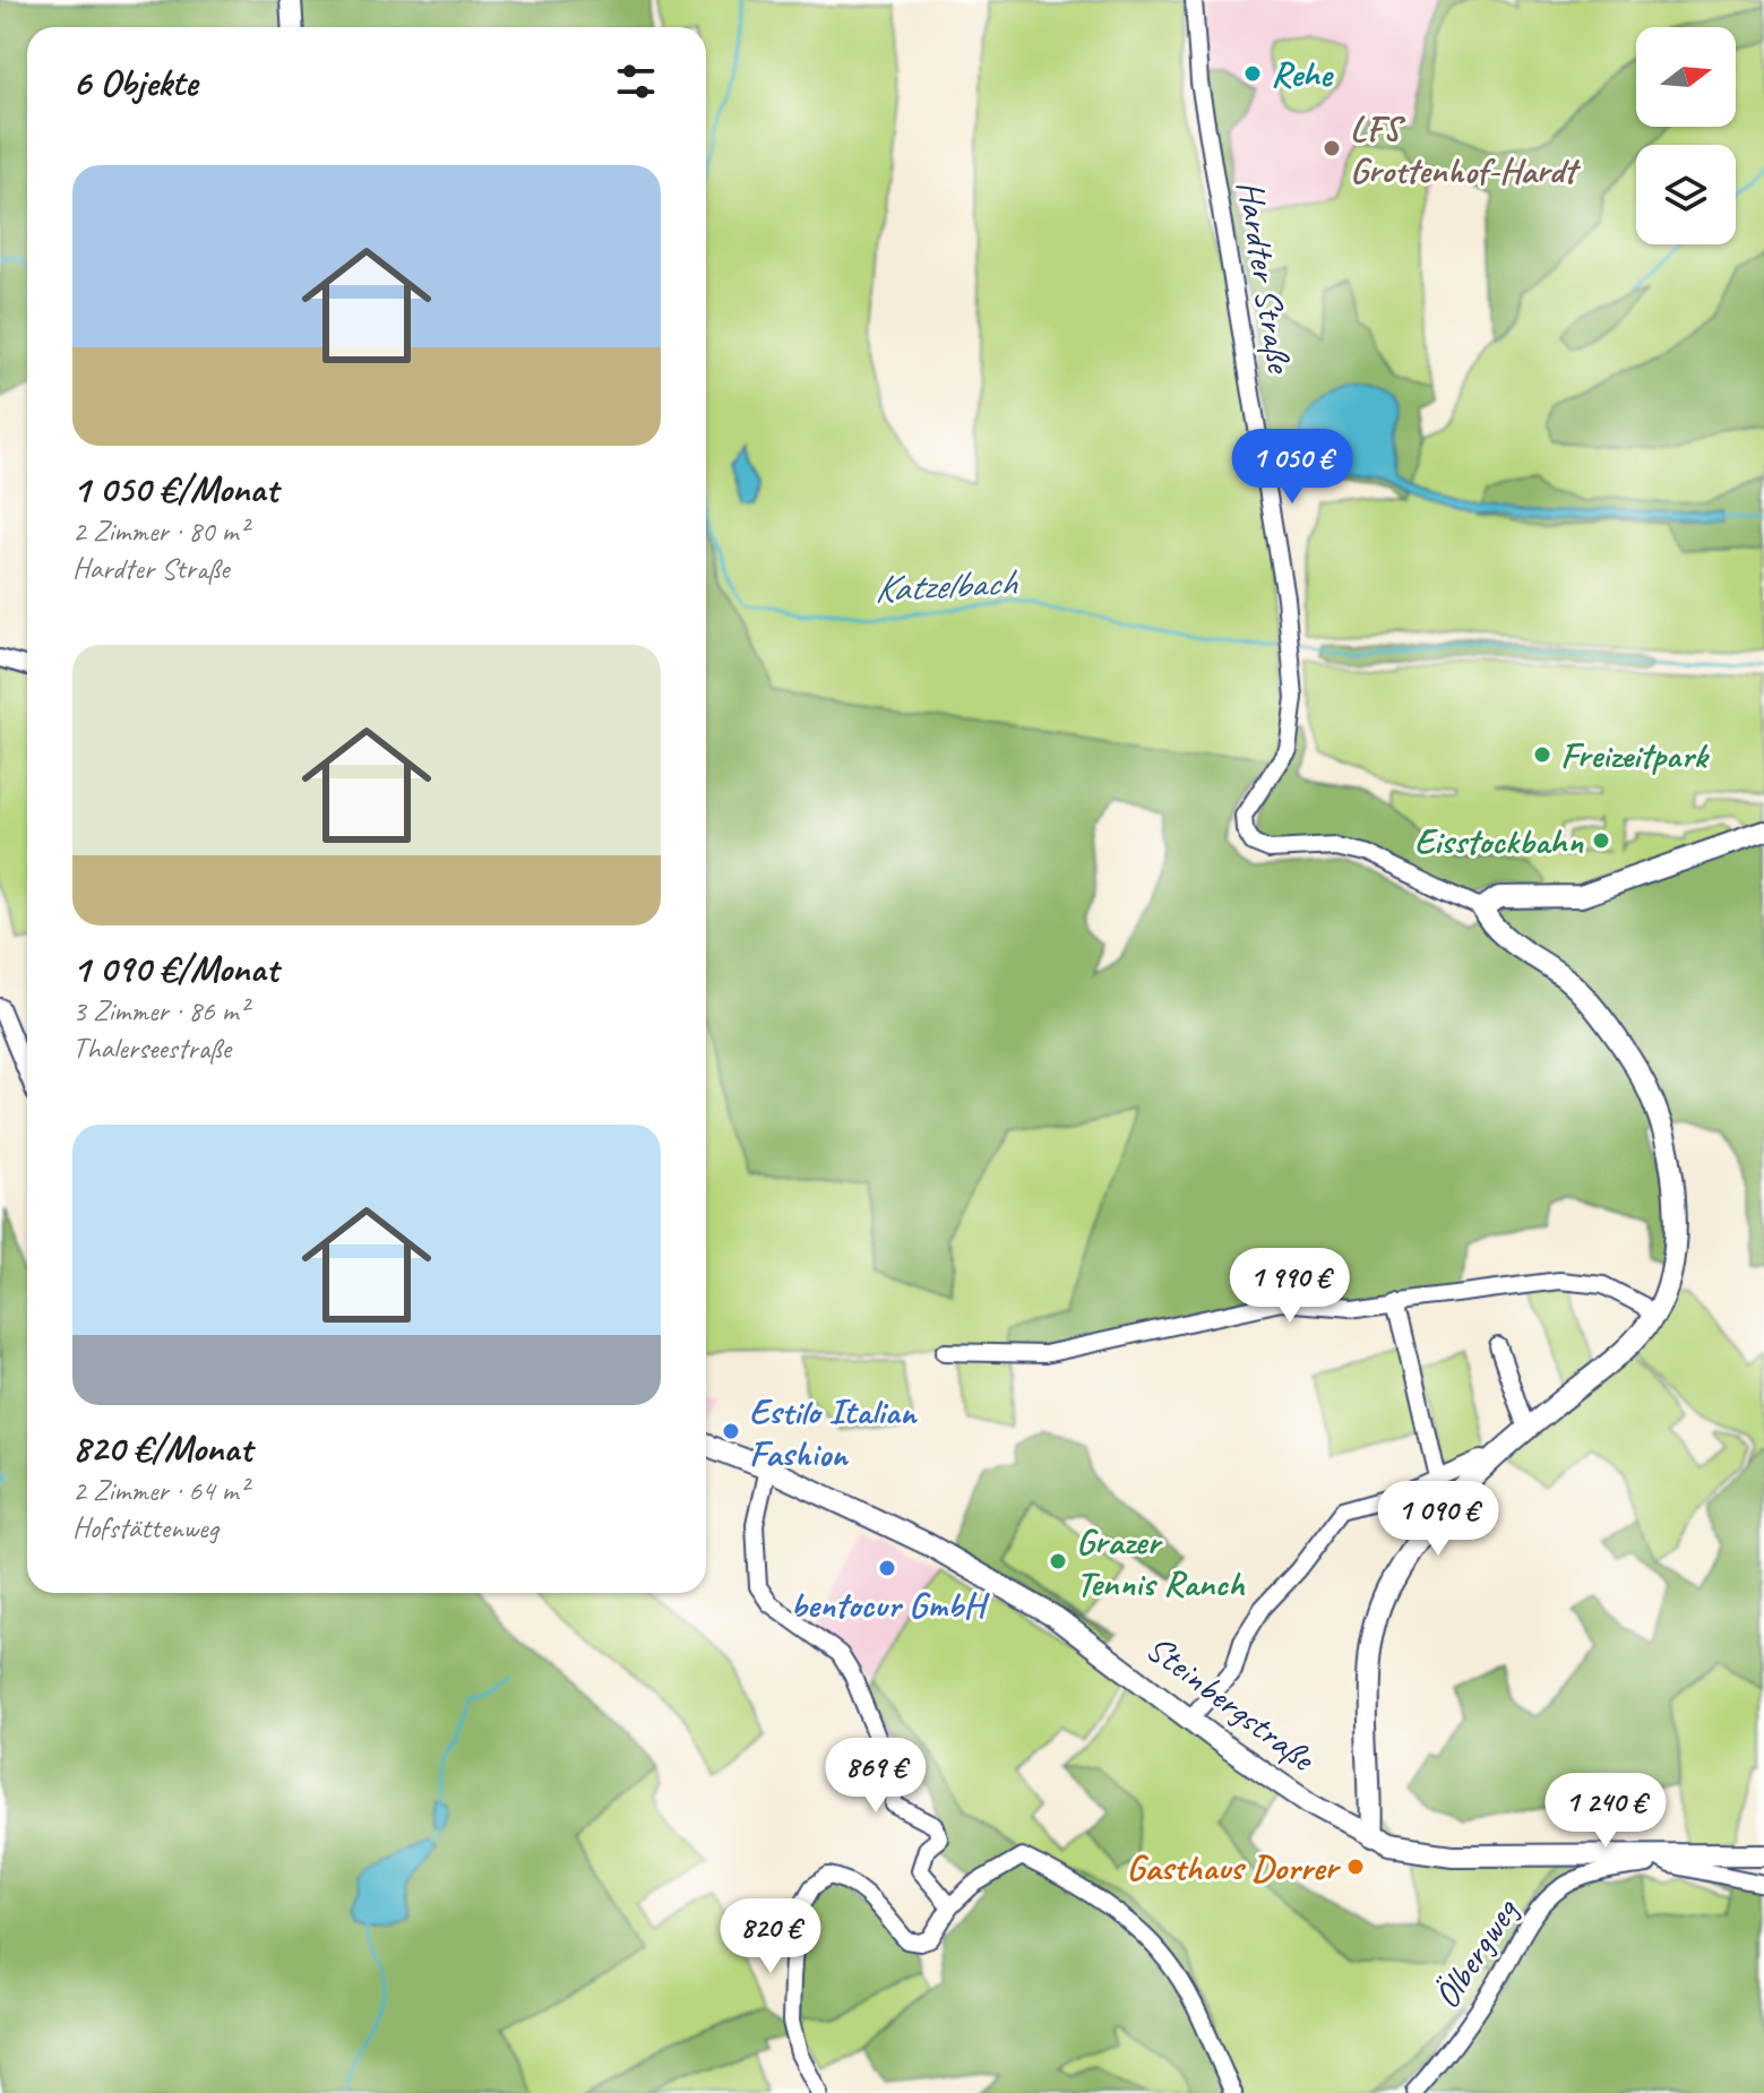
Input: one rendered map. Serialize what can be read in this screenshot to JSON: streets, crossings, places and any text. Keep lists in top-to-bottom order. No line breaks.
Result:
{"streets":{"main road":["Steinbergstraße"],"street":["Hardter Straße","Ölbergweg"]},"crossings":[["Steinbergstraße","Ölbergweg"]],"water":["Katzelbach"],"places":["Rehe","LFS Grottenhof-Hardt","Freizeitpark","Eisstockbahn","Estilo Italian Fashion","Grazer Tennis Ranch","bentocur GmbH","Gasthaus Dorrer"],"north":"right","page":{"heading":"6 Objekte","list":[{"name":"1 050 €/Monat","note":"2 Zimmer · 80 m² · Hardter Straße"},{"name":"1 090 €/Monat","note":"3 Zimmer · 86 m² · Thalerseestraße"},{"name":"820 €/Monat","note":"2 Zimmer · 64 m² · Hofstättenweg"}],"price":["1 050 €","1 990 €","1 090 €","869 €","1 240 €","820 €"]}}
